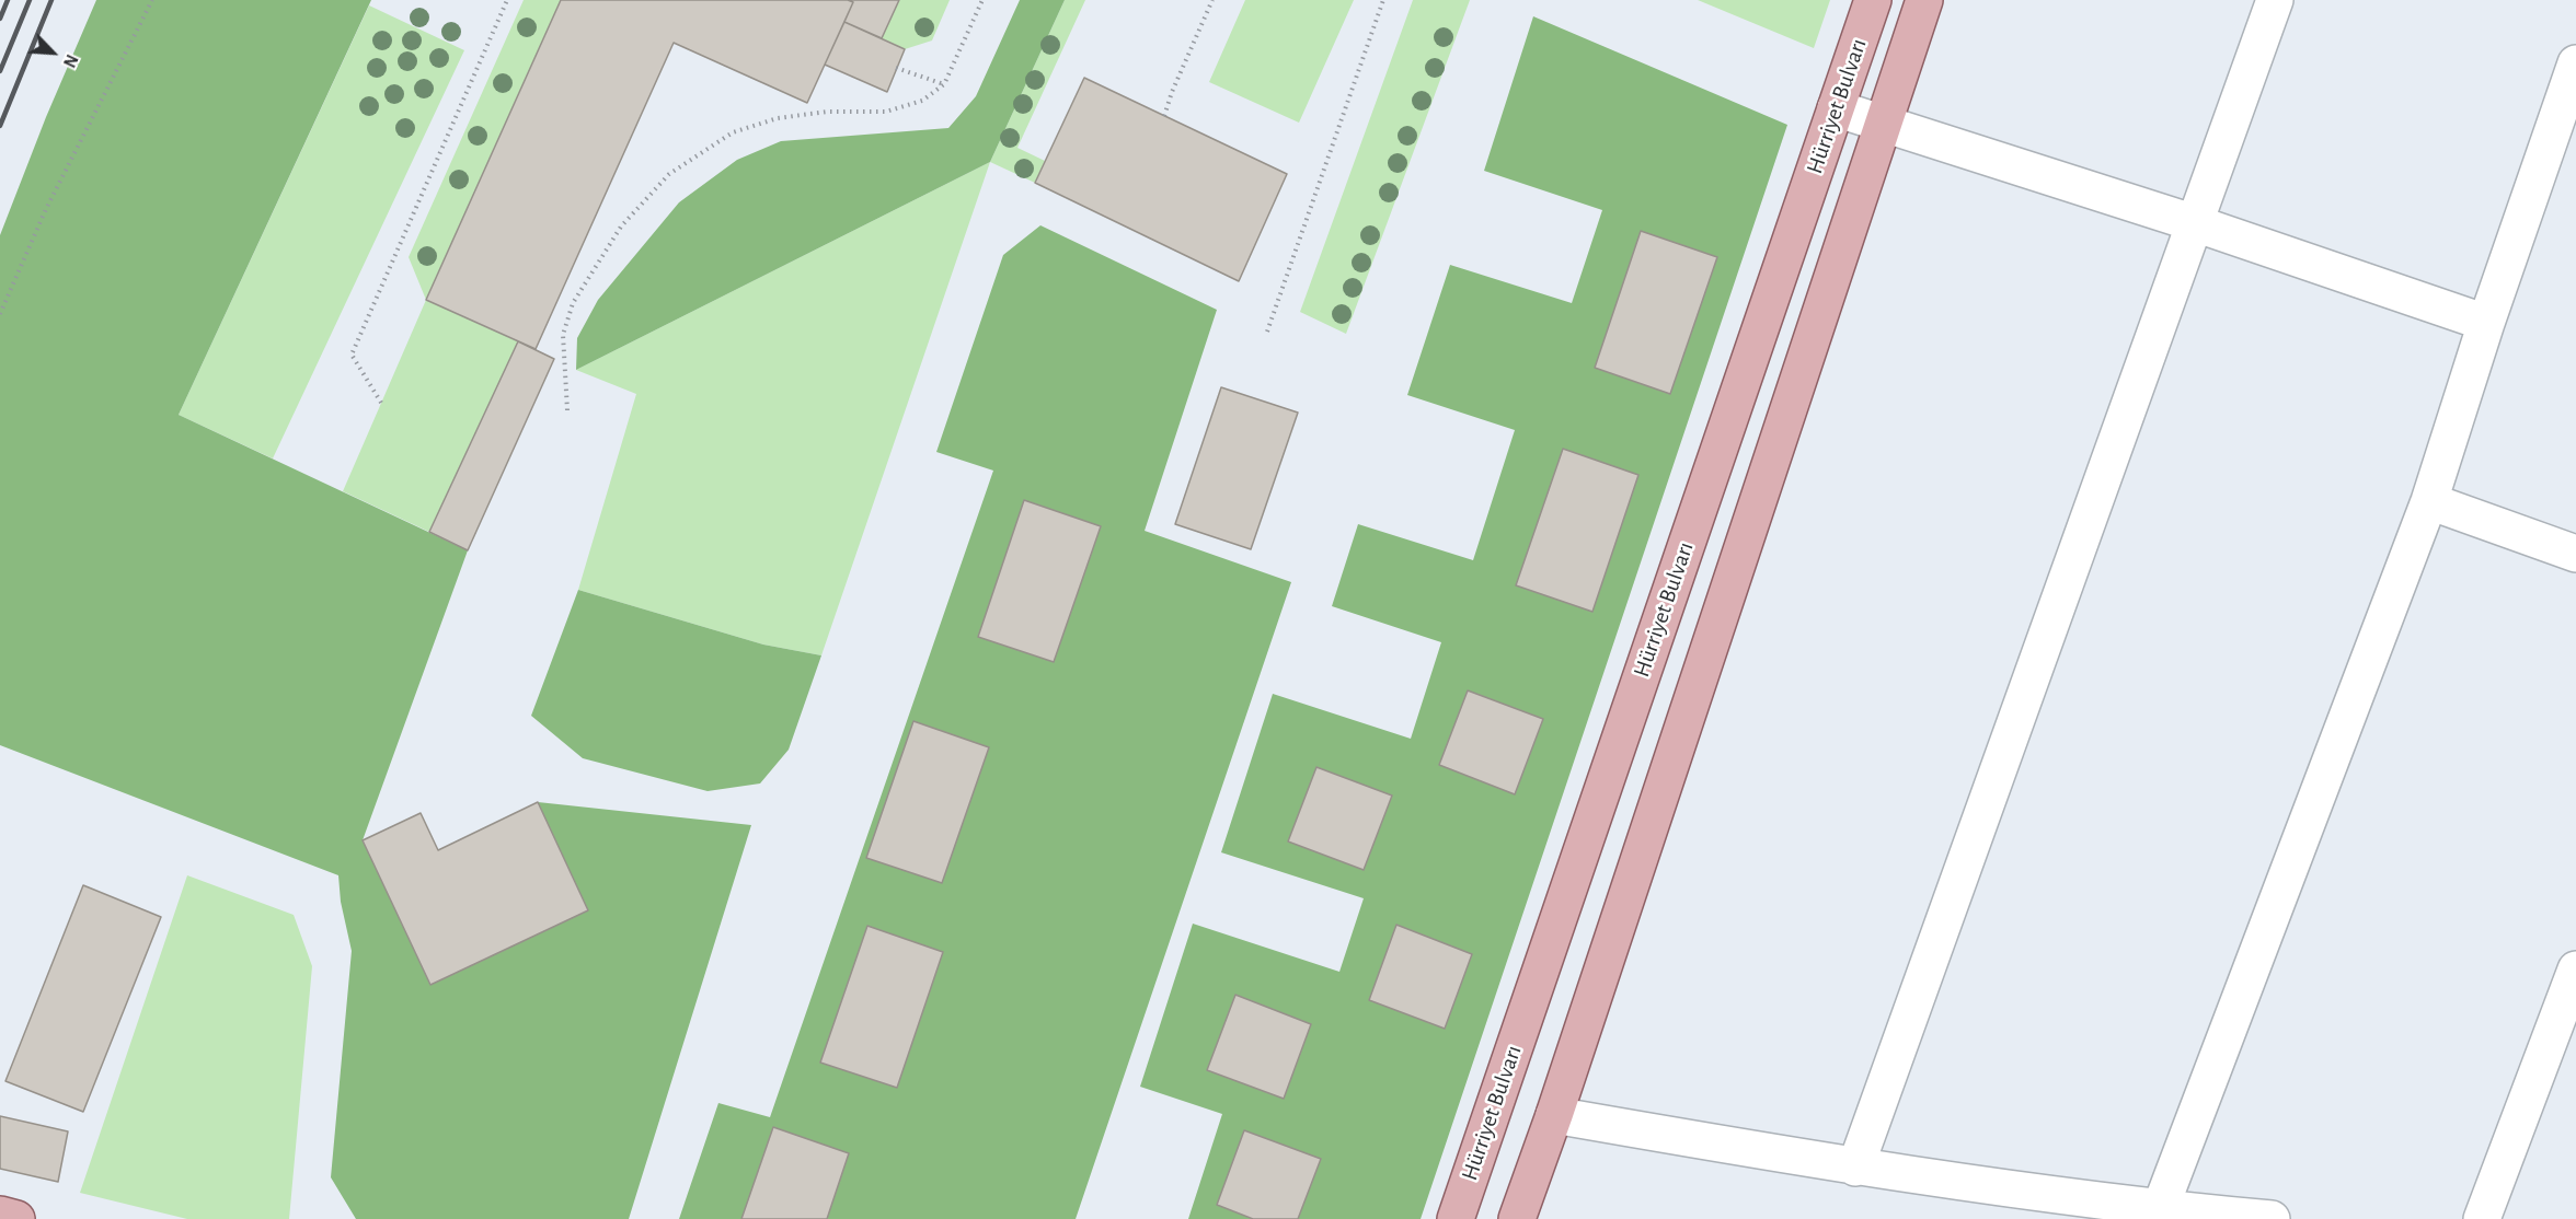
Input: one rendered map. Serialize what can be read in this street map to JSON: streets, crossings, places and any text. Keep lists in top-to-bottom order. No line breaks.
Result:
{"streets":{"main road":["Hürriyet Bulvarı"]},"north":"bottom right"}
